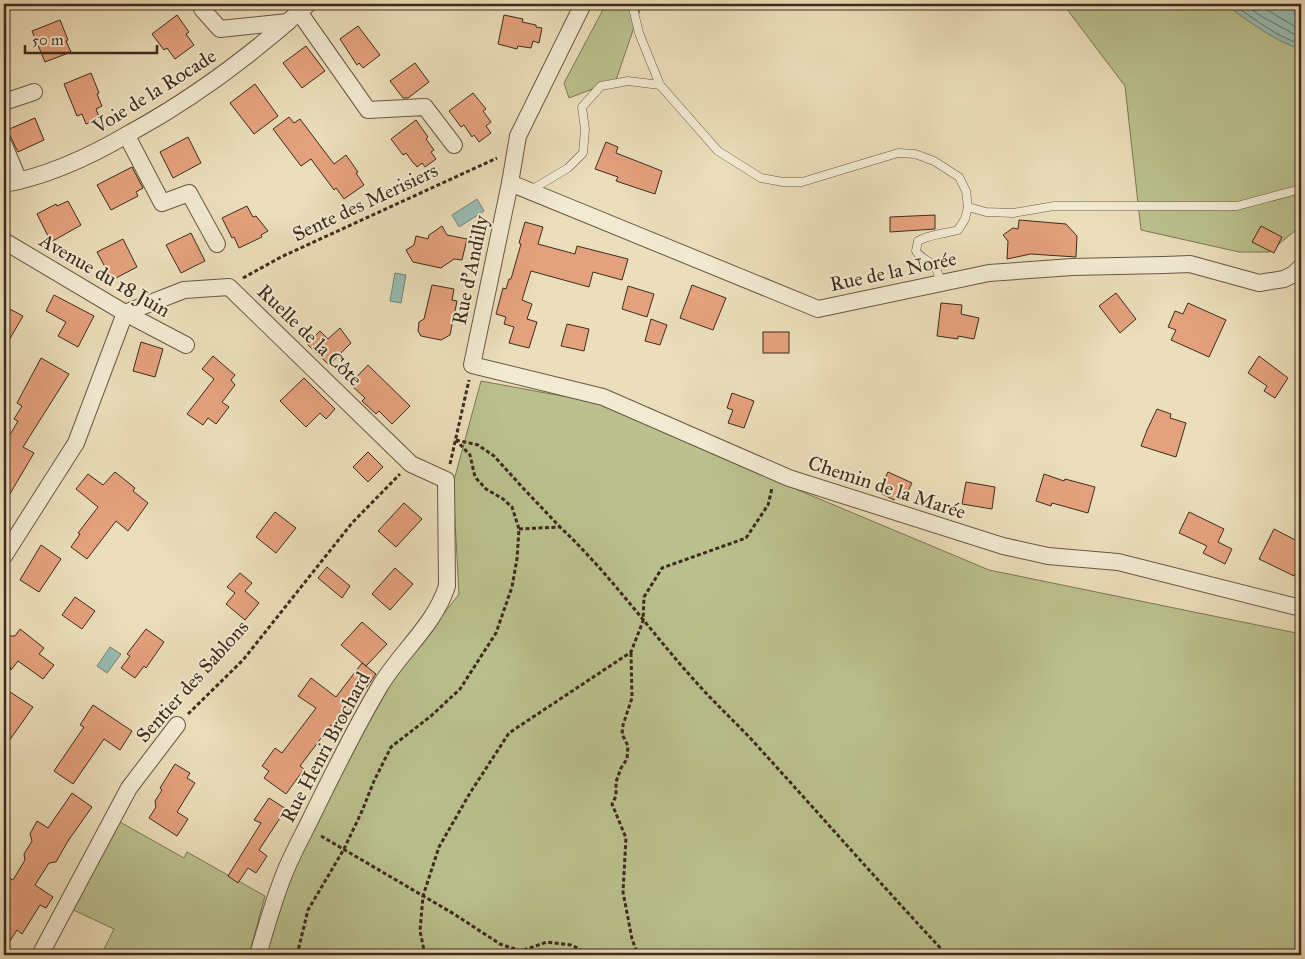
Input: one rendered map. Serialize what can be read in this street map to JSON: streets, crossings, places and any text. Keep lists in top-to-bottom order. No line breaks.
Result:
{"streets":{"street":["Voie de la Rocade","Rue d'Andilly","Rue de la Norée","Avenue du 18 Juin","Ruelle de la Côte","Chemin de la Marée","Sentier des Sablons","Rue Henri Brochard"],"path":["Sente des Merisiers"]},"crossings":[["Sente des Merisiers","Rue d'Andilly"],["Sente des Merisiers","Ruelle de la Côte"],["Rue d'Andilly","Rue de la Norée"],["Rue d'Andilly","Chemin de la Marée"],["Avenue du 18 Juin","Ruelle de la Côte"],["Ruelle de la Côte","Rue Henri Brochard"]],"scale_bar":"50 m"}
